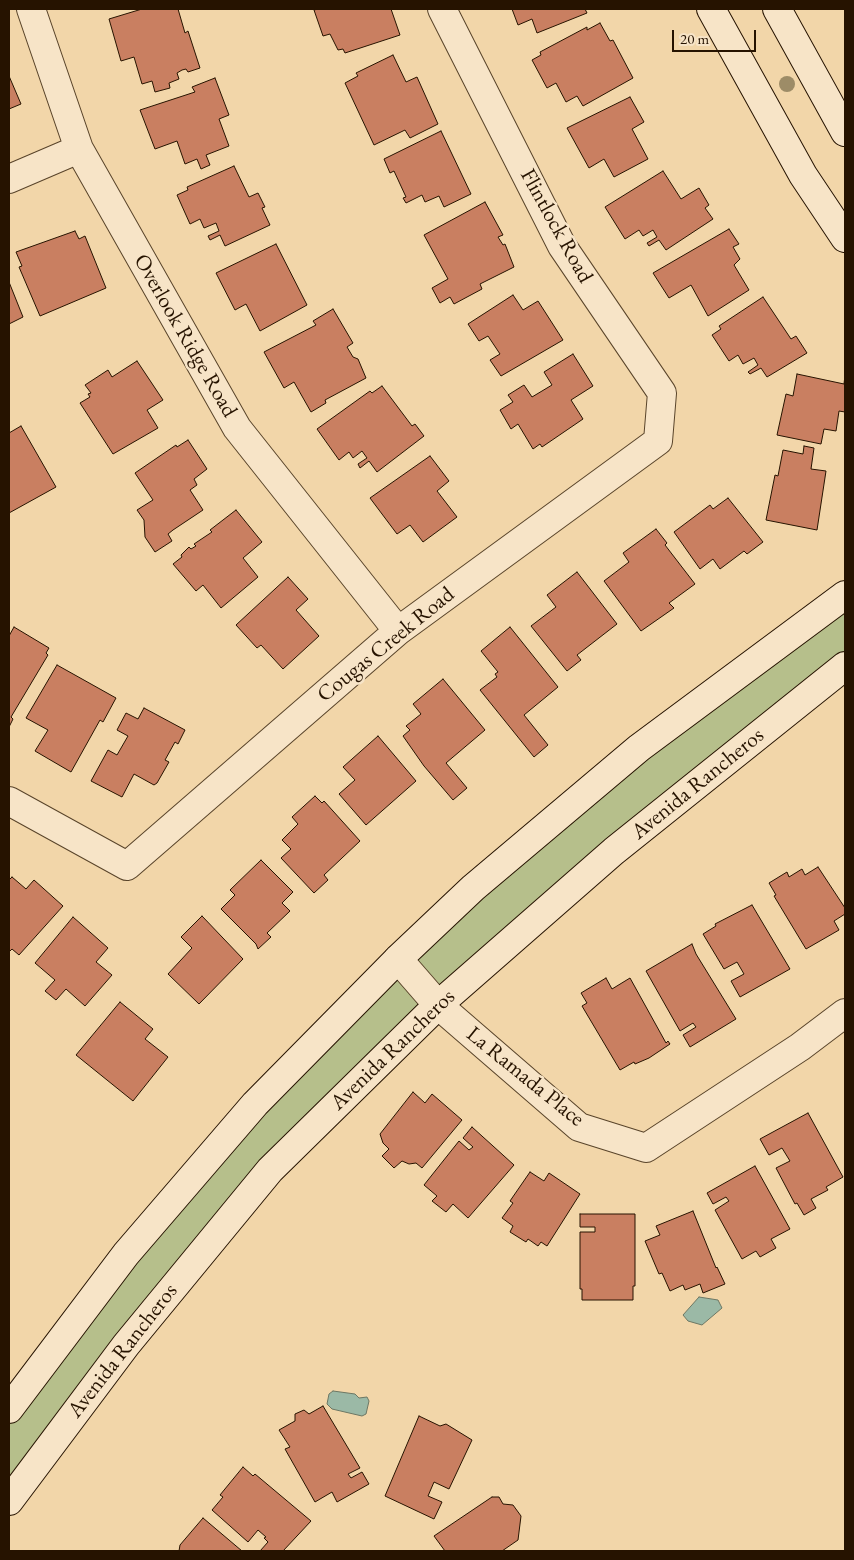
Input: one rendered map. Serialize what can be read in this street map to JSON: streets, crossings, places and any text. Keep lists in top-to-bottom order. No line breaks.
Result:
{"streets":{"main road":["Flintlock Road","Overlook Ridge Road","Cougas Creek Road","Avenida Rancheros","La Ramada Place"]},"crossings":[["Flintlock Road","Cougas Creek Road"],["Overlook Ridge Road","Cougas Creek Road"],["Avenida Rancheros","La Ramada Place"]],"scale_bar":"20 m"}
